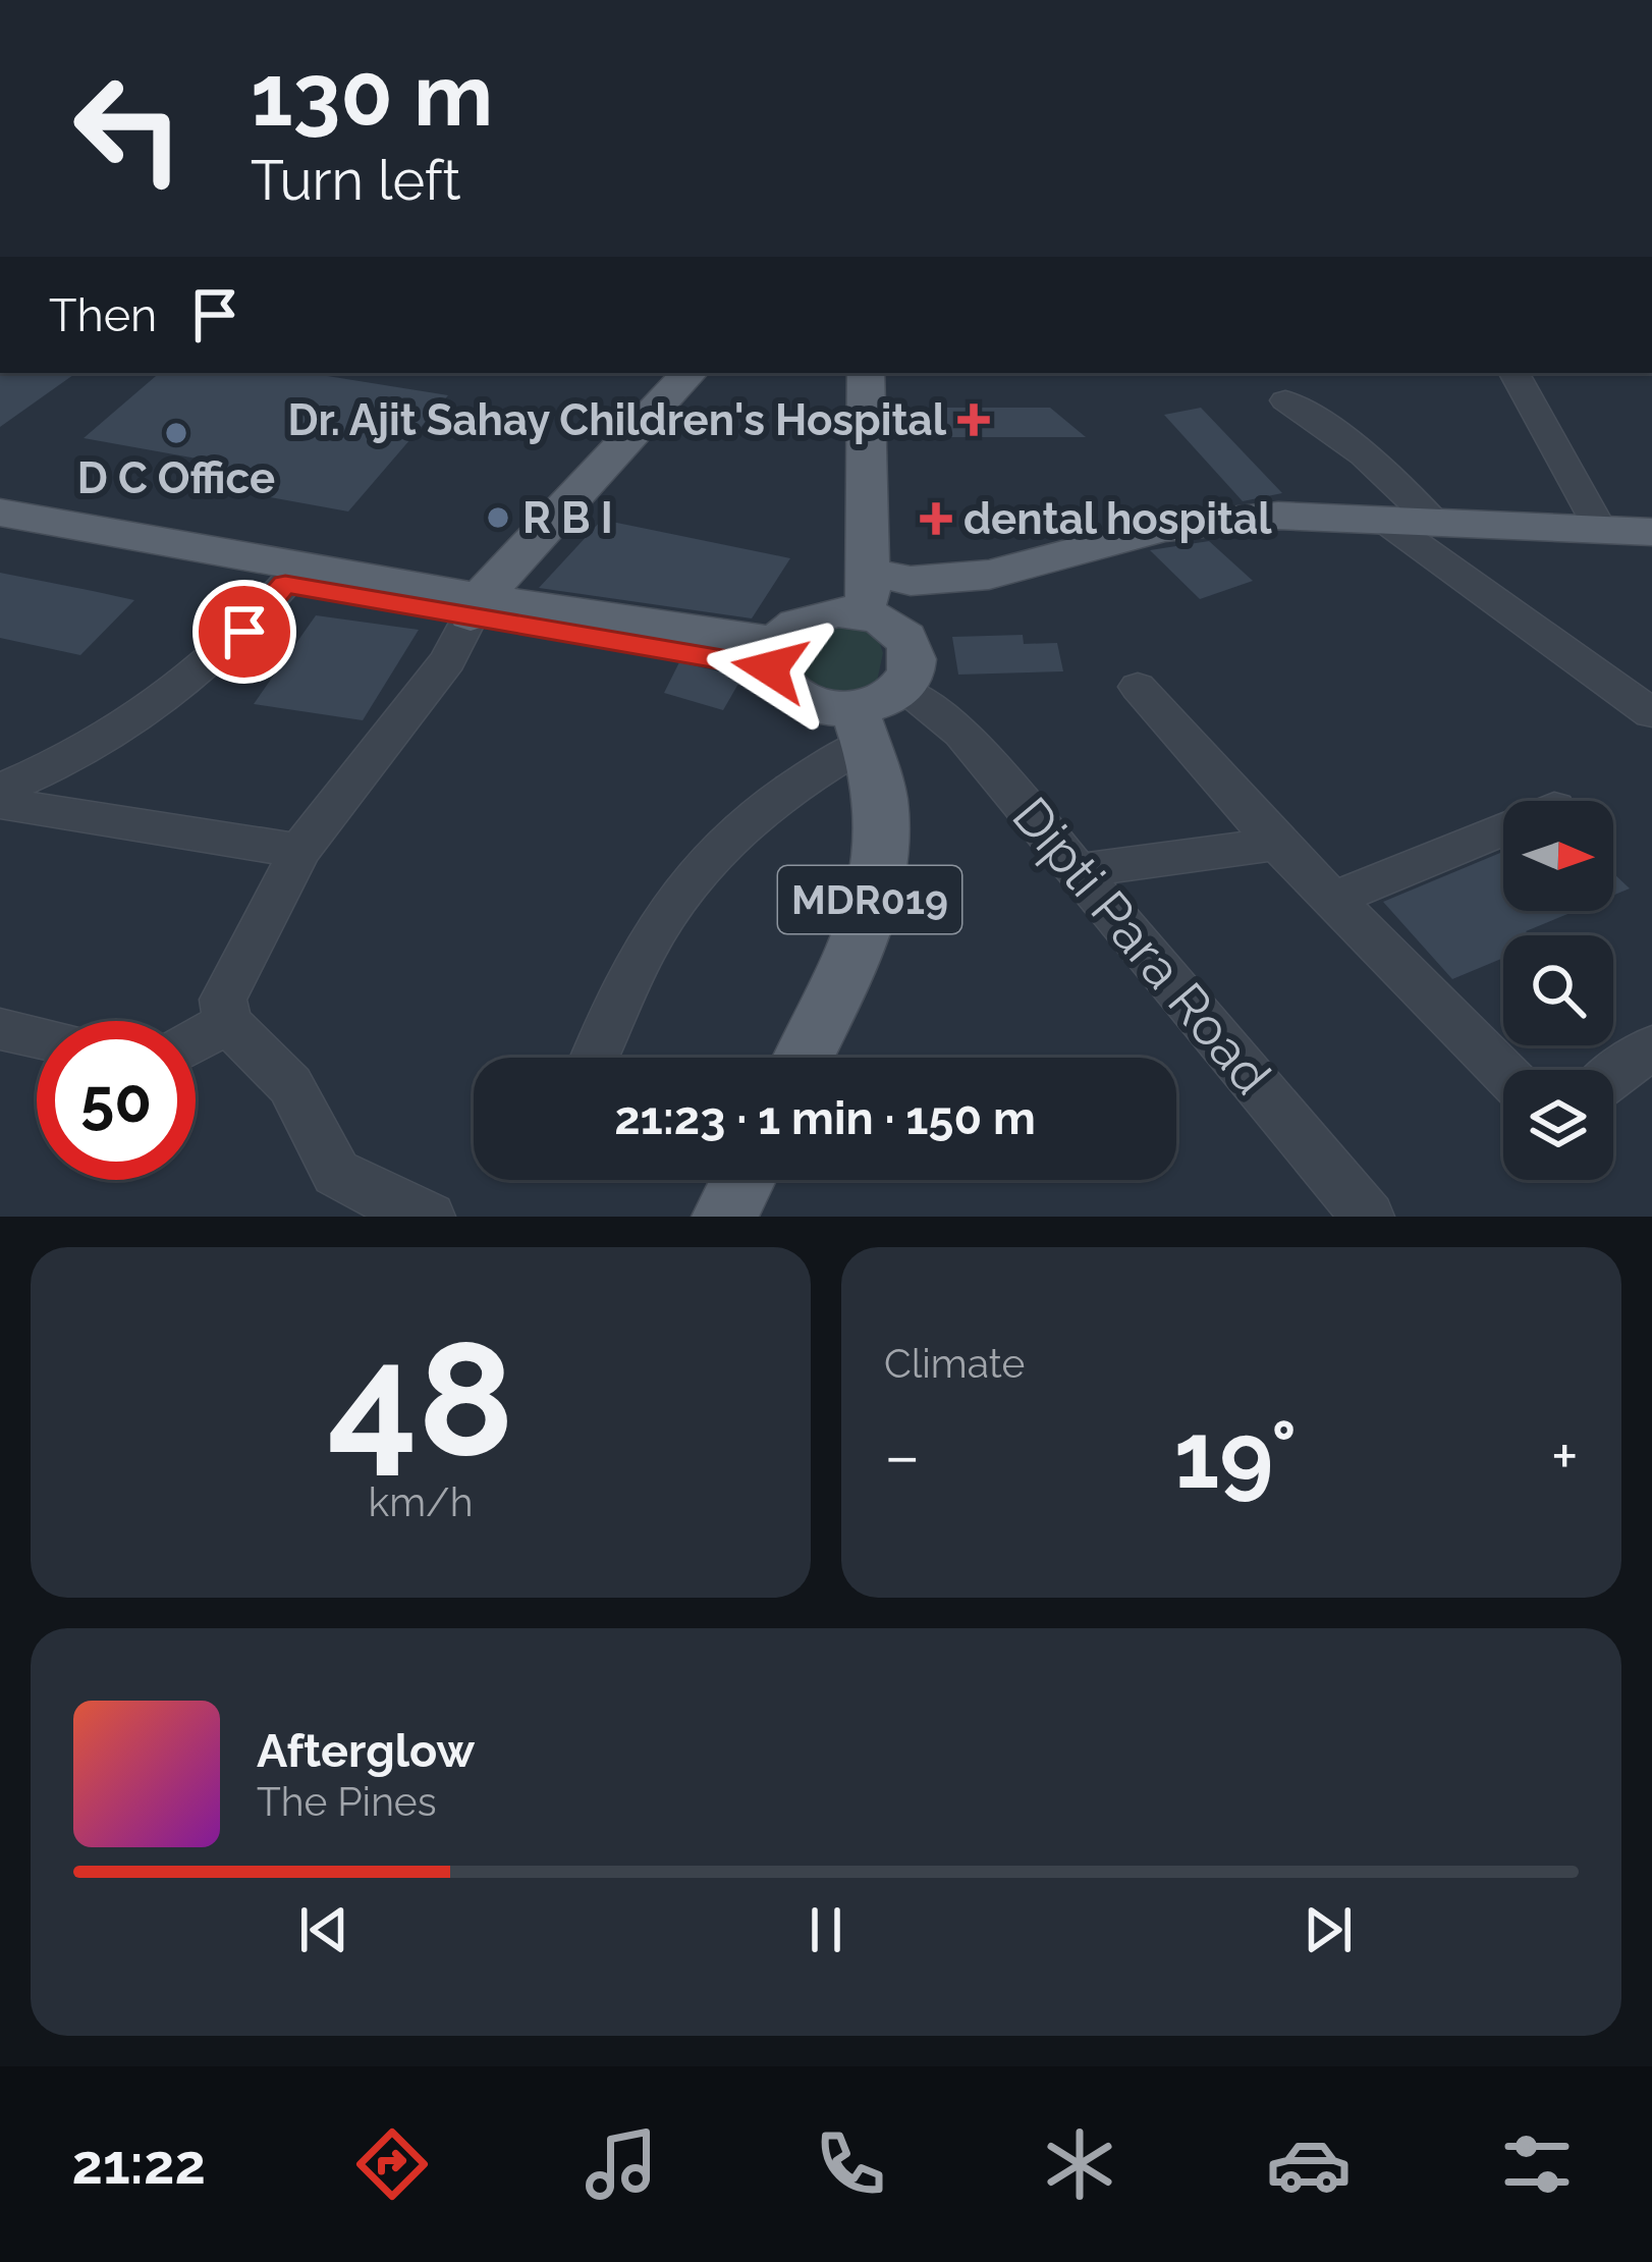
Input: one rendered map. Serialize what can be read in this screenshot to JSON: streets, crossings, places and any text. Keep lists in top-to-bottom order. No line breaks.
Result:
{"streets":{"main road":["MDR019"],"street":["Dipti Para Road"]},"crossings":[["MDR019","Dipti Para Road"]],"places":{"health":["Dr. Ajit Sahay Children's Hospital","dental hospital"],"other":["D C Office","R B I"]},"north":"right","page":{"turn":["130 m","Turn left"],"then":"Then","limit":"50","trip":"21:23 · 1 min · 150 m","tile":[["48","km/h"],"Climate"],"heat":["−","19°","+"],"song":["Afterglow","The Pines"],"tabs":"21:22"}}
